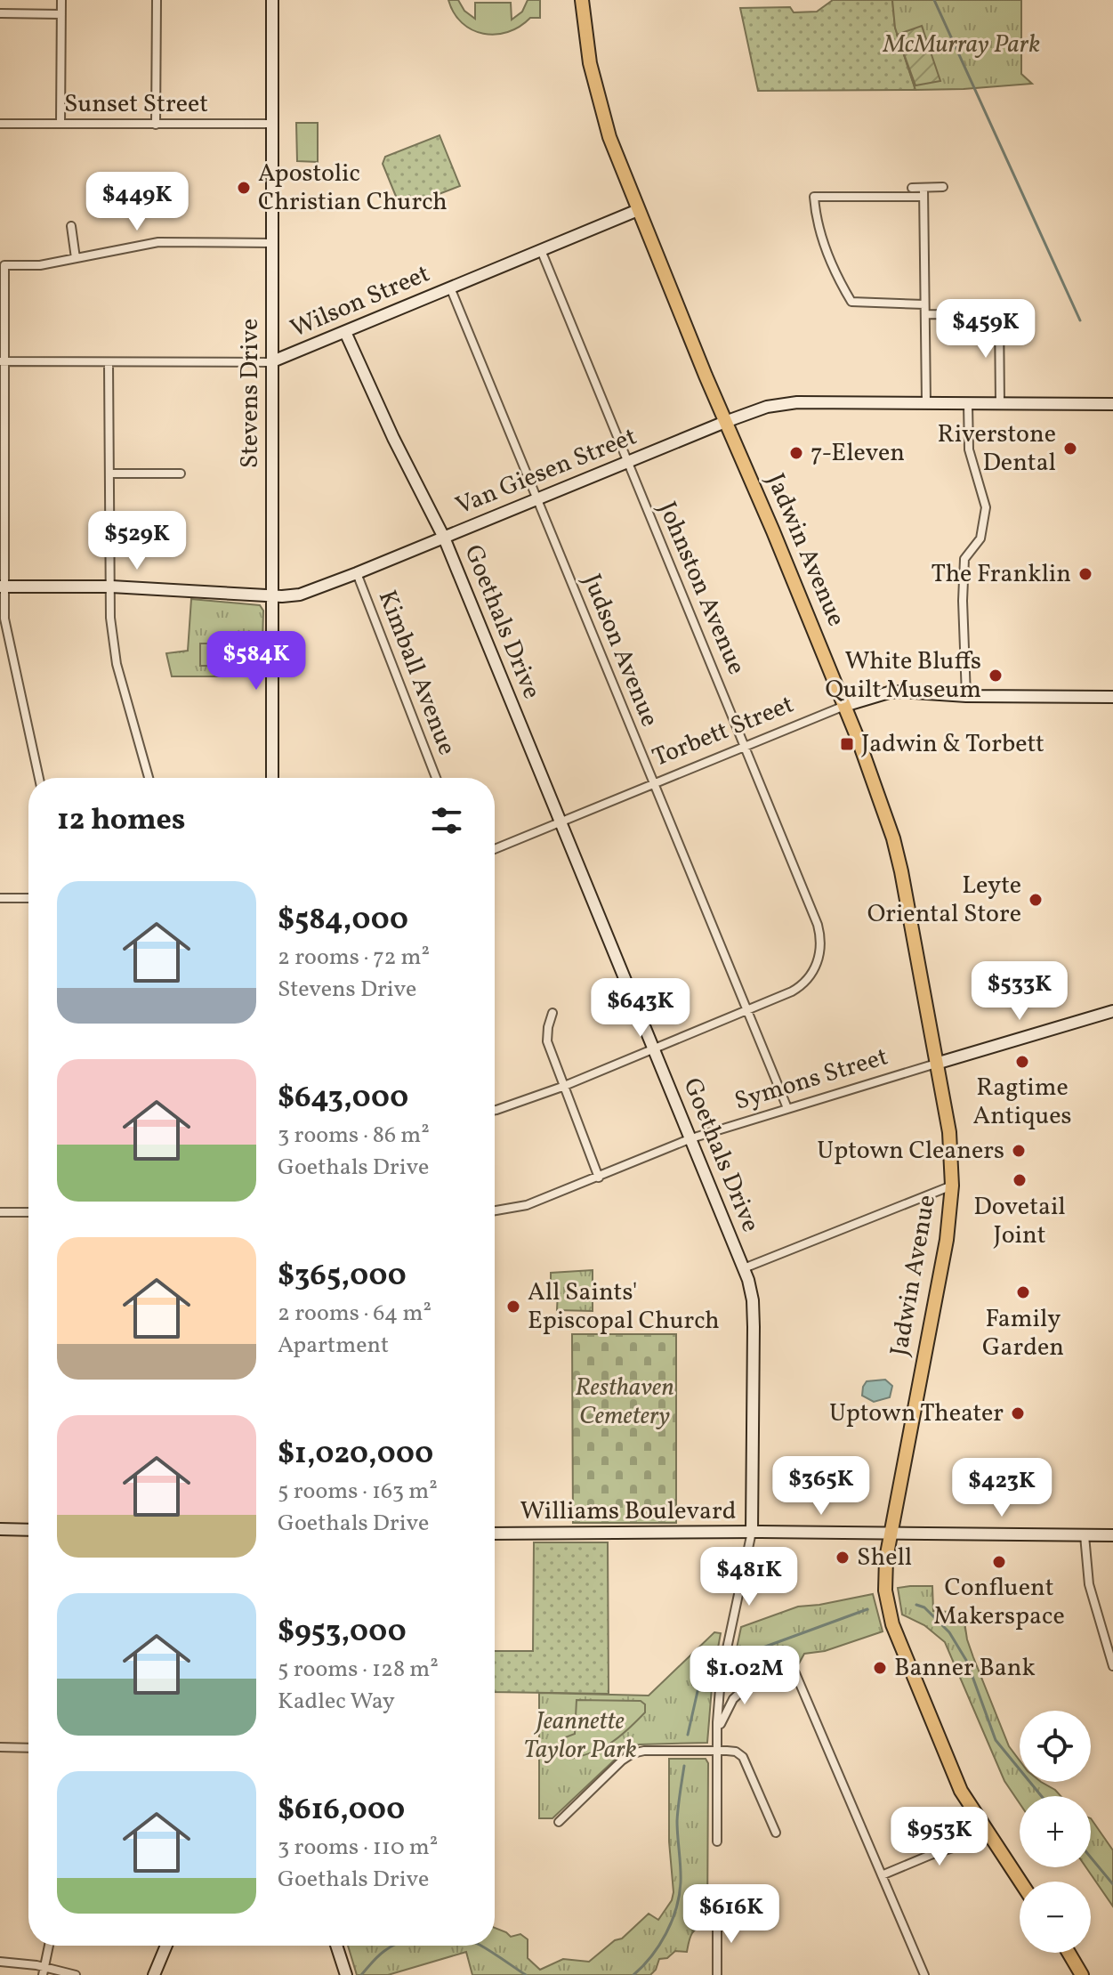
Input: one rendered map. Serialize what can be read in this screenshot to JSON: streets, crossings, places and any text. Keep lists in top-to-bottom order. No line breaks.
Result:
{"streets":{"main road":["Jadwin Avenue"],"street":["Sunset Street","Wilson Street","Stevens Drive","Van Giesen Street","Johnston Avenue","Goethals Drive","Judson Avenue","Kimball Avenue","Torbett Street","Symons Street","Williams Boulevard"]},"crossings":[["Sunset Street","Stevens Drive"],["Wilson Street","Stevens Drive"],["Wilson Street","Jadwin Avenue"],["Wilson Street","Johnston Avenue"],["Wilson Street","Goethals Drive"],["Wilson Street","Judson Avenue"],["Stevens Drive","Van Giesen Street"],["Van Giesen Street","Jadwin Avenue"],["Van Giesen Street","Johnston Avenue"],["Van Giesen Street","Goethals Drive"],["Van Giesen Street","Judson Avenue"],["Van Giesen Street","Kimball Avenue"],["Jadwin Avenue","Torbett Street"],["Jadwin Avenue","Symons Street"],["Jadwin Avenue","Williams Boulevard"],["Johnston Avenue","Judson Avenue"],["Johnston Avenue","Torbett Street"],["Goethals Drive","Torbett Street"],["Goethals Drive","Symons Street"],["Goethals Drive","Williams Boulevard"],["Judson Avenue","Torbett Street"],["Judson Avenue","Symons Street"]],"parks":["McMurray Park","Resthaven Cemetery","Jeannette Taylor Park"],"places":{"other":["Apostolic Christian Church","Riverstone Dental","7-Eleven","The Franklin","White Bluffs Quilt Museum","Leyte Oriental Store","Ragtime Antiques","Uptown Cleaners","Dovetail Joint","Family Garden","All Saints' Episcopal Church","Uptown Theater","Shell","Confluent Makerspace","Banner Bank"],"transit":["Jadwin & Torbett"]},"page":{"price":["$449K","$459K","$529K","$584K","$533K","$643K","$365K","$423K","$481K","$1.02M","$953K","$616K"],"heading":"12 homes","list":[{"name":"$584,000","note":"2 rooms · 72 m² · Stevens Drive"},{"name":"$643,000","note":"3 rooms · 86 m² · Goethals Drive"},{"name":"$365,000","note":"2 rooms · 64 m² · Apartment"},{"name":"$1,020,000","note":"5 rooms · 163 m² · Goethals Drive"},{"name":"$953,000","note":"5 rooms · 128 m² · Kadlec Way"},{"name":"$616,000","note":"3 rooms · 110 m² · Goethals Drive"}],"map_buttons":["+","−"]}}
